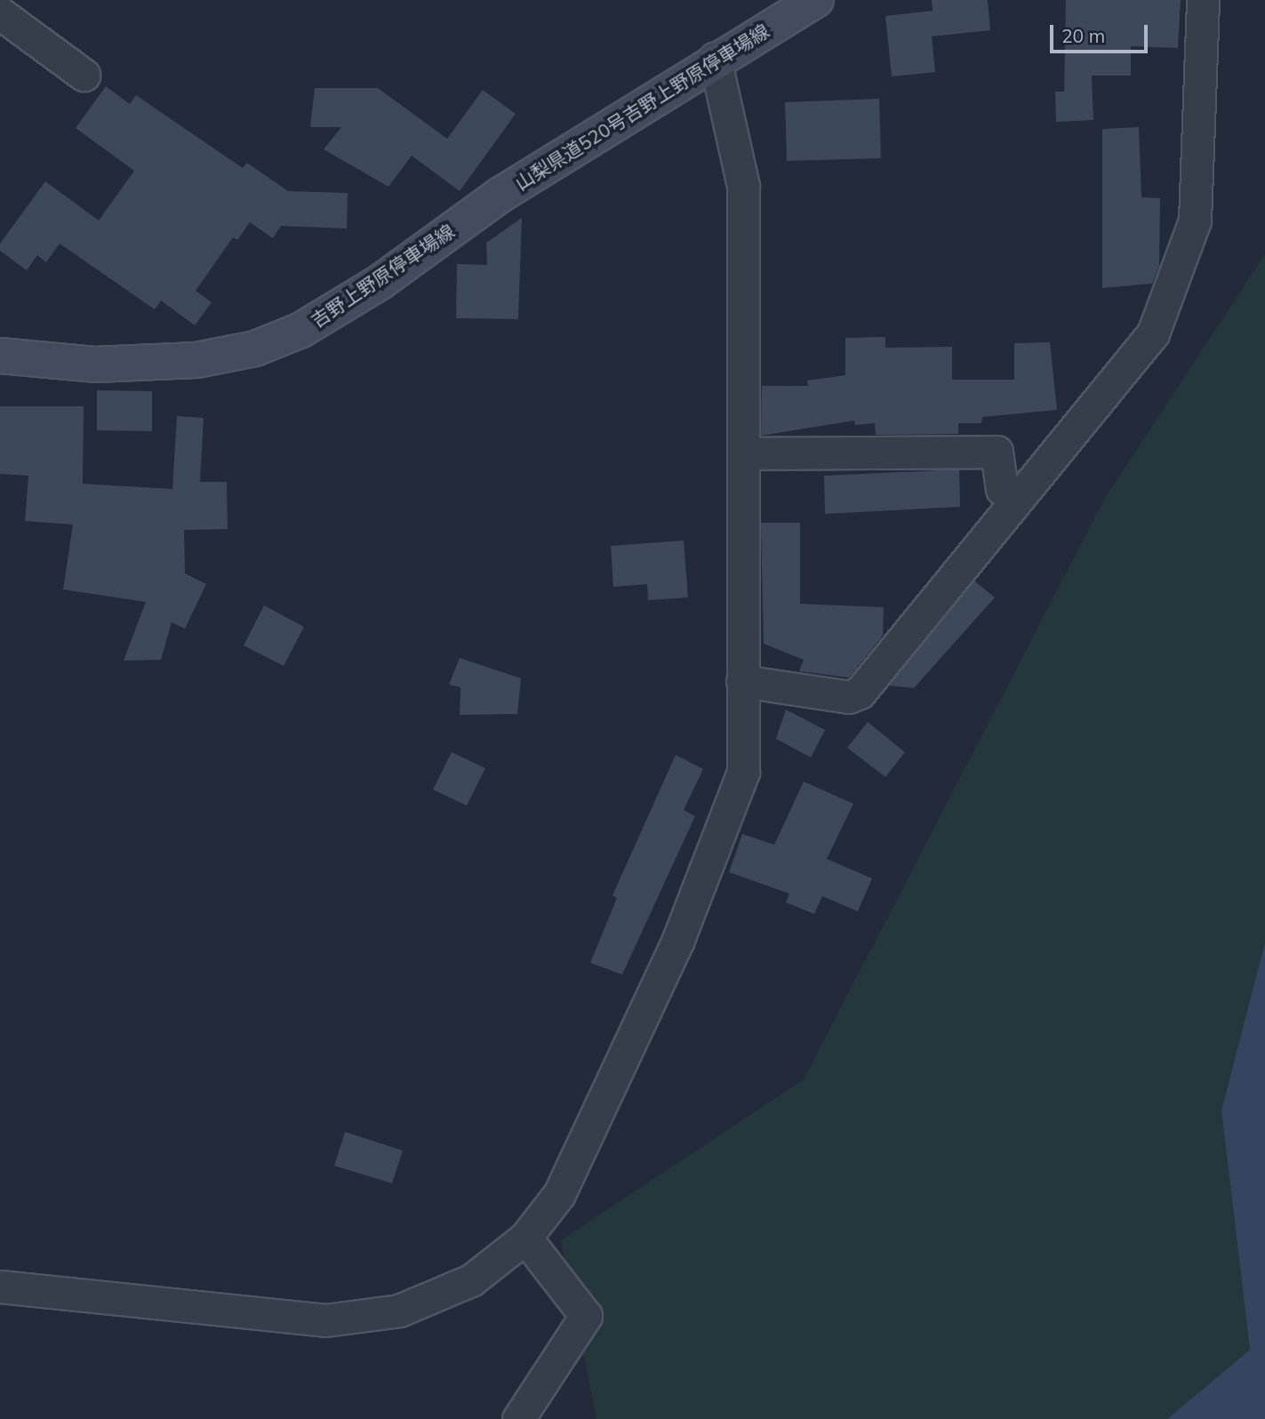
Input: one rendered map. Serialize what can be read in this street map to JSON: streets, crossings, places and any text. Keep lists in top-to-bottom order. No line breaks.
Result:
{"streets":{"main road":["山梨県道520号吉野上野原停車場線","吉野上野原停車場線"]},"crossings":[["山梨県道520号吉野上野原停車場線","吉野上野原停車場線"]],"scale_bar":"20 m"}
